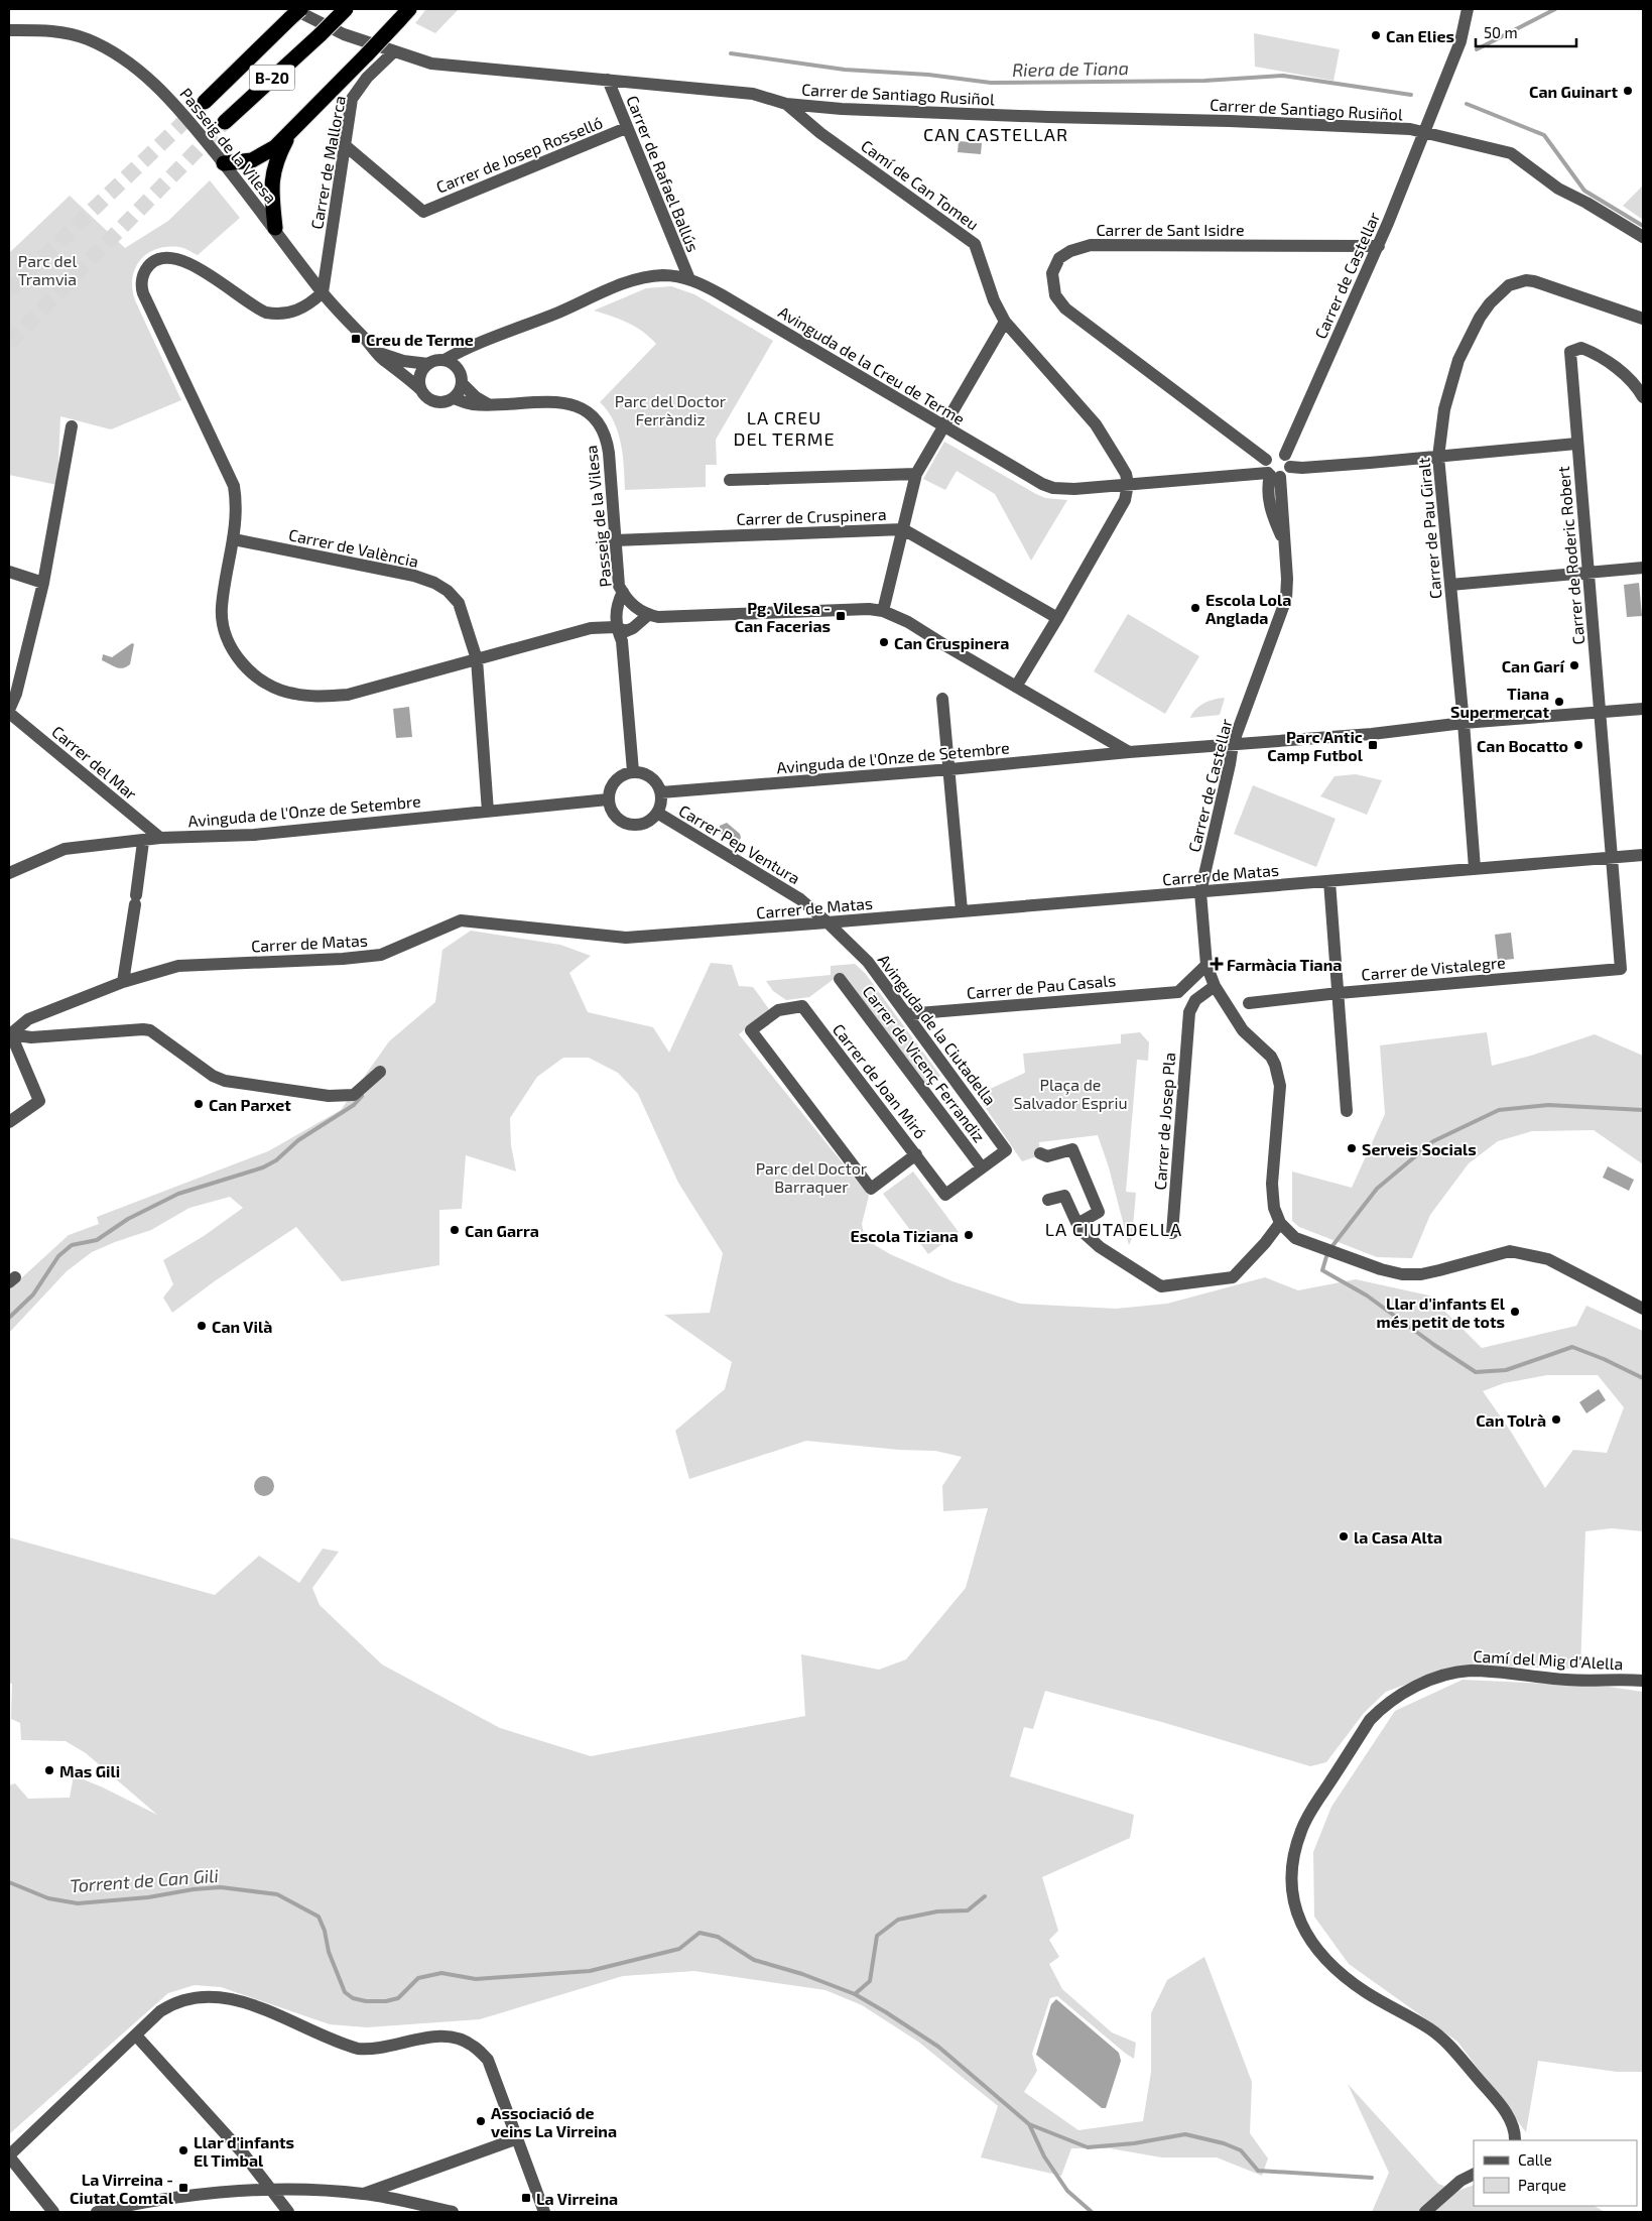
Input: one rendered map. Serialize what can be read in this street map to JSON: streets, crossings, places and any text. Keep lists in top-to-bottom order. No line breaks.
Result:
{"streets":{"highway":["B-20"],"street":["Carrer de Santiago Rusiñol","Passeig de la Vilesa","Carrer de Josep Rosselló","Carrer de Mallorca","Carrer de Rafael Ballús","Camí de Can Tomeu","Carrer de Sant Isidre","Carrer de Castellar","Avinguda de la Creu de Terme","Carrer de Cruspinera","Carrer de Pau Giralt","Carrer de València","Carrer de Roderic Robert","Avinguda de l'Onze de Setembre","Carrer del Mar","Carrer Pep Ventura","Carrer de Matas","Carrer de Vistalegre","Carrer de Pau Casals","Avinguda de la Ciutadella","Carrer de Vicenç Ferrandiz","Carrer de Joan Miró","Carrer de Josep Pla","Camí del Mig d'Alella"]},"crossings":[["B-20","Carrer de Santiago Rusiñol"],["Carrer de Santiago Rusiñol","Carrer de Mallorca"],["Carrer de Santiago Rusiñol","Carrer de Rafael Ballús"],["Carrer de Santiago Rusiñol","Camí de Can Tomeu"],["Carrer de Santiago Rusiñol","Carrer de Castellar"],["Passeig de la Vilesa","Carrer de Mallorca"],["Passeig de la Vilesa","Avinguda de la Creu de Terme"],["Passeig de la Vilesa","Carrer de Cruspinera"],["Passeig de la Vilesa","Avinguda de l'Onze de Setembre"],["Carrer de Josep Rosselló","Carrer de Mallorca"],["Carrer de Josep Rosselló","Carrer de Rafael Ballús"],["Carrer de Rafael Ballús","Avinguda de la Creu de Terme"],["Camí de Can Tomeu","Avinguda de la Creu de Terme"],["Carrer de Sant Isidre","Carrer de Castellar"],["Carrer de Sant Isidre","Avinguda de la Creu de Terme"],["Carrer de Castellar","Avinguda de la Creu de Terme"],["Carrer de Castellar","Carrer de Matas"],["Carrer de Castellar","Carrer de Pau Casals"],["Carrer de Castellar","Carrer de Josep Pla"],["Carrer de Pau Giralt","Carrer de Matas"],["Carrer de València","Avinguda de l'Onze de Setembre"],["Carrer de Roderic Robert","Carrer de Matas"],["Carrer de Roderic Robert","Carrer de Vistalegre"],["Avinguda de l'Onze de Setembre","Carrer del Mar"],["Avinguda de l'Onze de Setembre","Carrer Pep Ventura"],["Carrer Pep Ventura","Carrer de Matas"],["Carrer Pep Ventura","Avinguda de la Ciutadella"],["Carrer de Matas","Avinguda de la Ciutadella"],["Carrer de Pau Casals","Avinguda de la Ciutadella"],["Carrer de Pau Casals","Carrer de Josep Pla"],["Avinguda de la Ciutadella","Carrer de Vicenç Ferrandiz"],["Avinguda de la Ciutadella","Carrer de Joan Miró"]],"districts":["CAN CASTELLAR","LA CREU DEL TERME","LA CIUTADELLA"],"water":["Riera de Tiana","Torrent de Can Gili"],"parks":["Parc del Tramvia","Parc del Doctor Ferràndiz","Plaça de Salvador Espriu","Parc del Doctor Barraquer"],"places":{"other":["Can Elies","Can Guinart","Escola Lola Anglada","Can Cruspinera","Can Garí","Tiana Supermercat","Can Bocatto","Can Parxet","Serveis Socials","Can Garra","Escola Tiziana","Llar d'infants El més petit de tots","Can Vilà","Can Tolrà","la Casa Alta","Mas Gili","Associació de veins La Virreina","Llar d'infants El Timbal"],"transit":["Creu de Terme","Pg. Vilesa - Can Facerias","Parc Antic Camp Futbol","La Virreina - Ciutat Comtal","La Virreina"],"health":["Farmàcia Tiana"]},"legend":["Calle","Parque"],"scale_bar":"50 m"}
